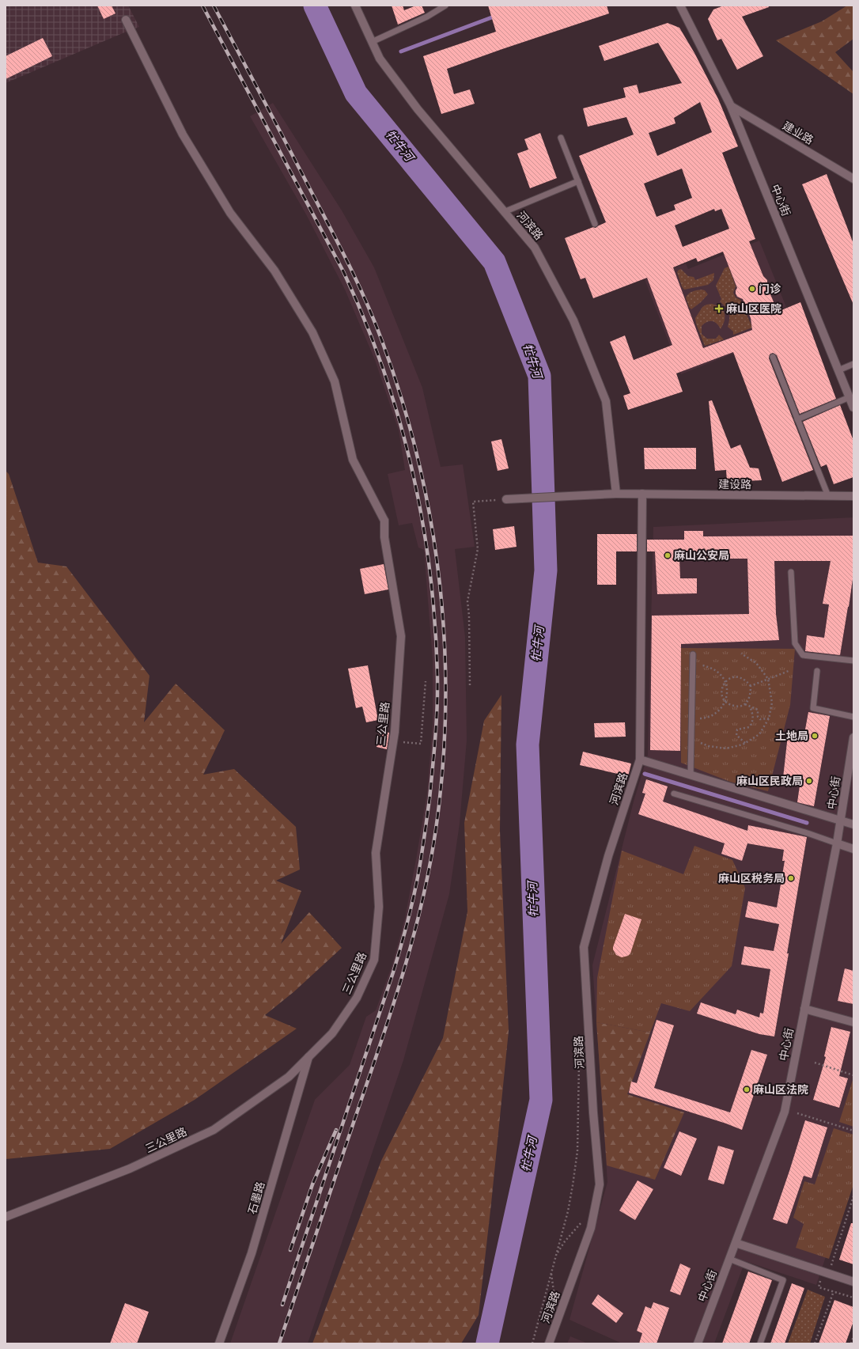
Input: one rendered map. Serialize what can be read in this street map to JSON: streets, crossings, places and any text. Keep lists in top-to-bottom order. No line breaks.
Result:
{"streets":{"street":["建业路","中心街","河滨路","建设路","三公里路","石墨路"]},"crossings":[["建业路","中心街"],["河滨路","建设路"],["三公里路","石墨路"]],"water":["牤牛河"],"places":{"other":["门诊","麻山公安局","土地局","麻山区民政局","麻山区税务局","麻山区法院"],"health":["麻山区医院"]}}
